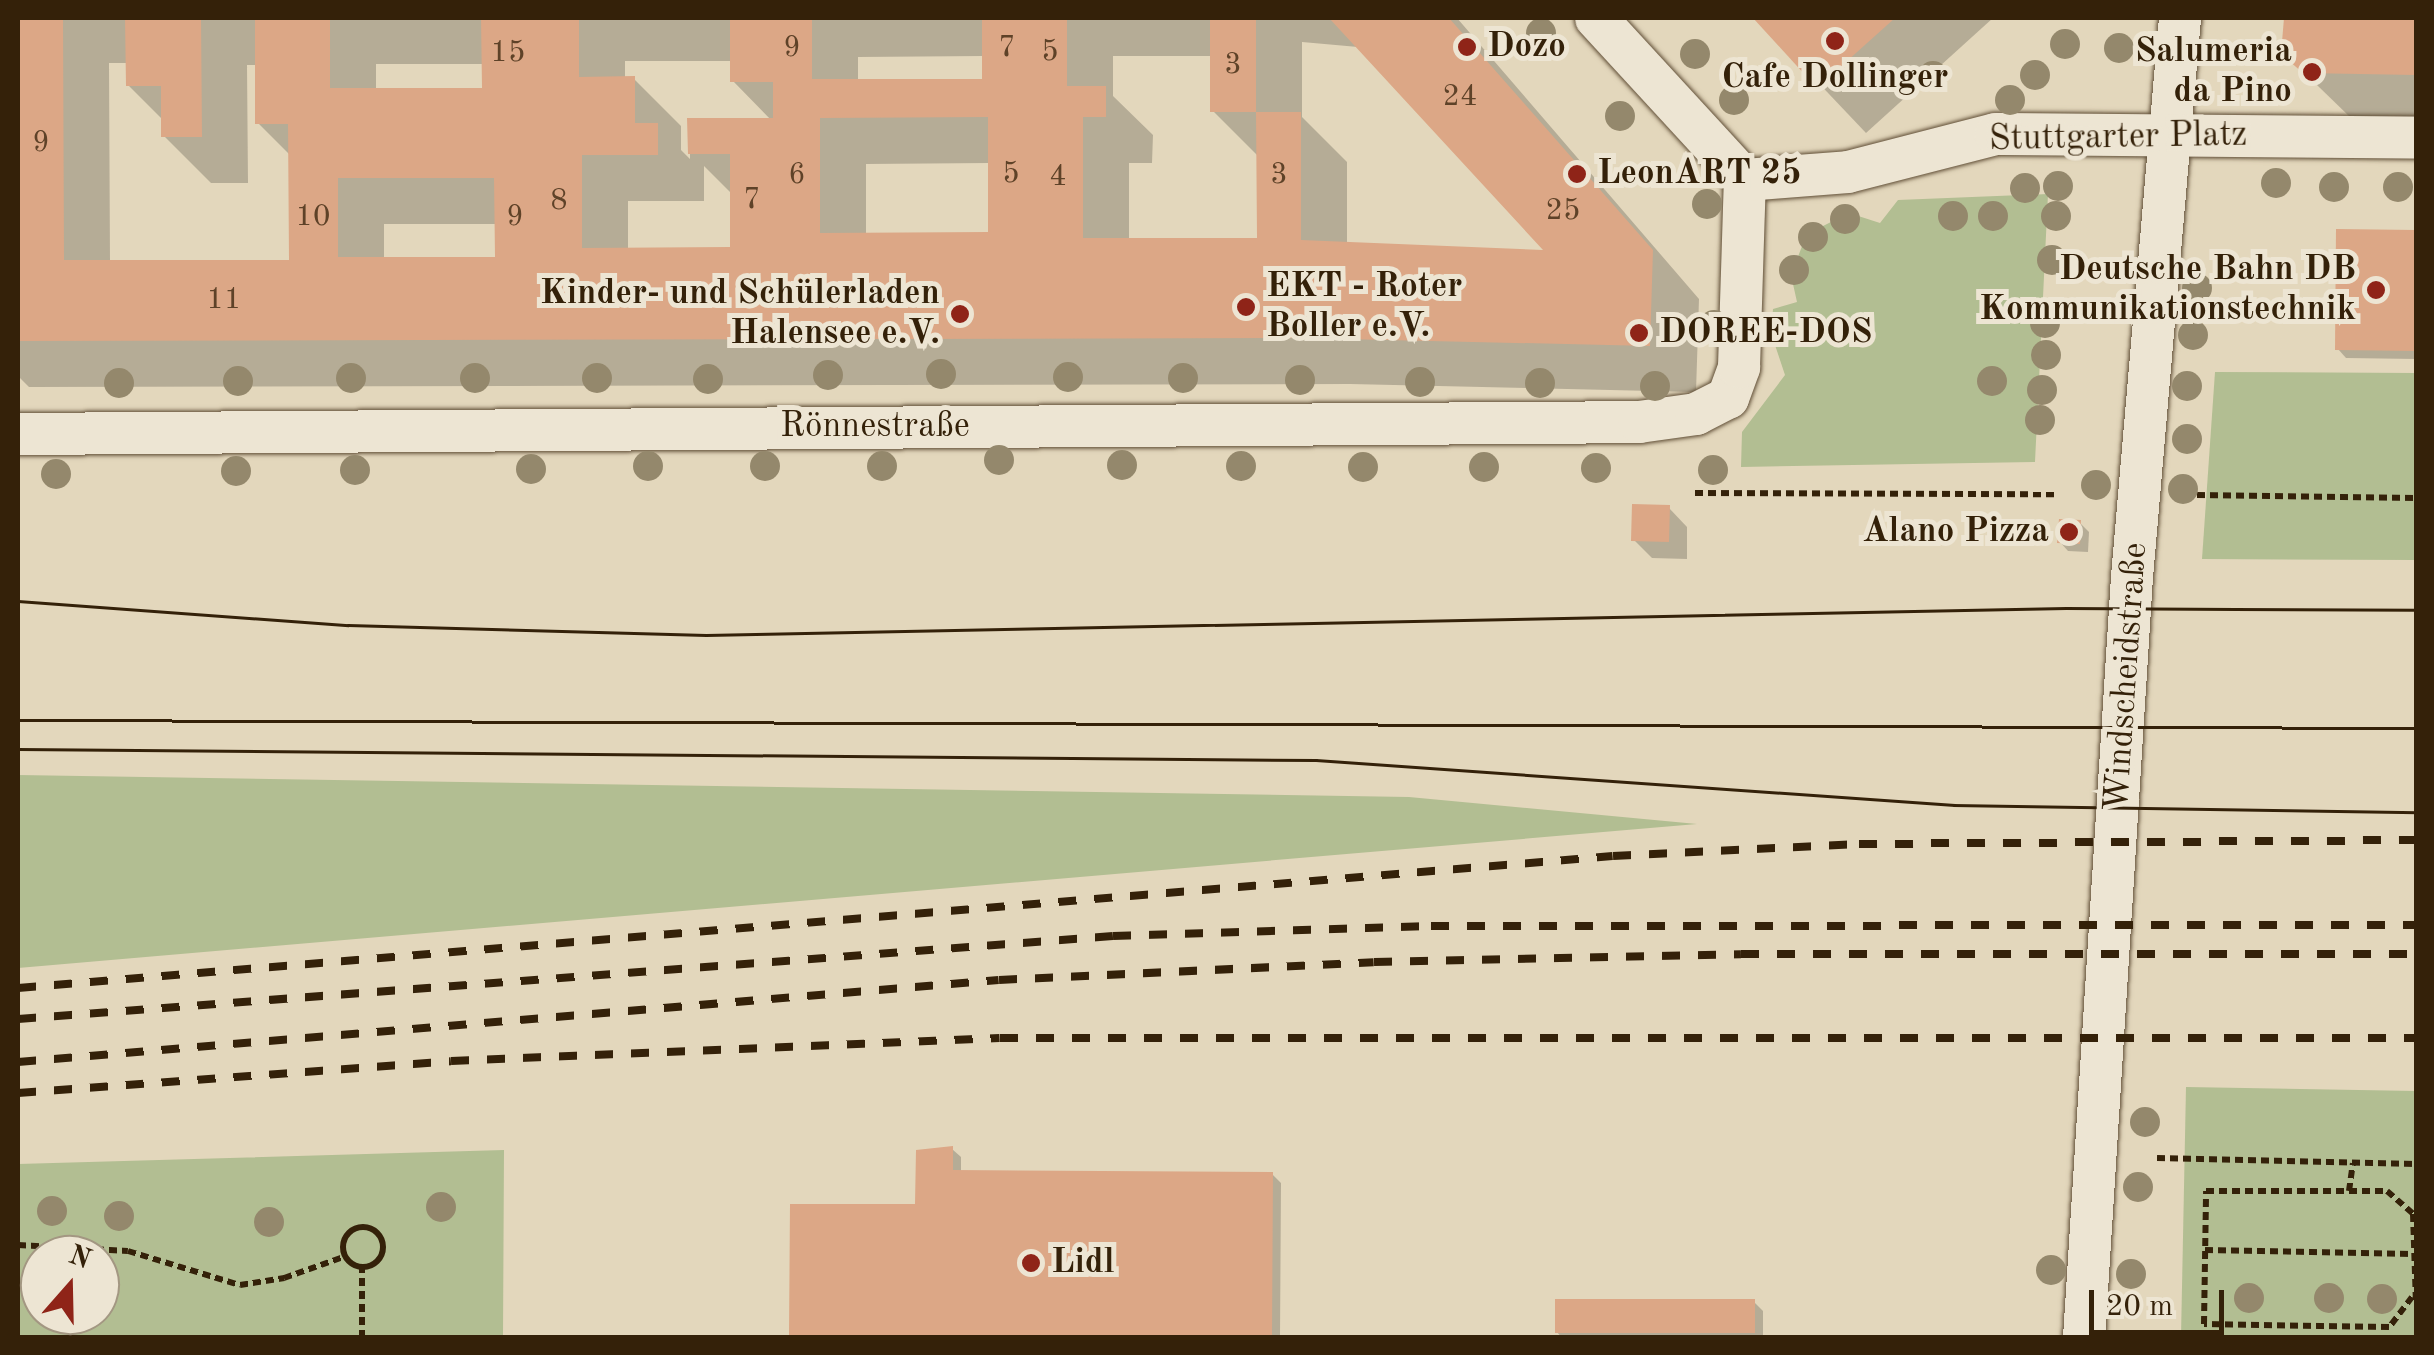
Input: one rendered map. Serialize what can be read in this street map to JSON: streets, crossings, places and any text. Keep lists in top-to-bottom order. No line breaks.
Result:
{"streets":{"street":["Stuttgarter Platz","Rönnestraße","Windscheidstraße"]},"crossings":[["Stuttgarter Platz","Rönnestraße"],["Stuttgarter Platz","Windscheidstraße"]],"places":["Cafe Dollinger","Dozo","Salumeria da Pino","LeonART 25","Deutsche Bahn DB Kommunikationstechnik","EKT - Roter Boller e.V.","Kinder- und Schülerladen Halensee e.V.","DOREE-DOS","Alano Pizza","Lidl"],"house_numbers":["9","7","5","15","3","24","9","5","6","3","4","7","8","25","10","9","11"],"scale_bar":"20 m","north":"top"}
